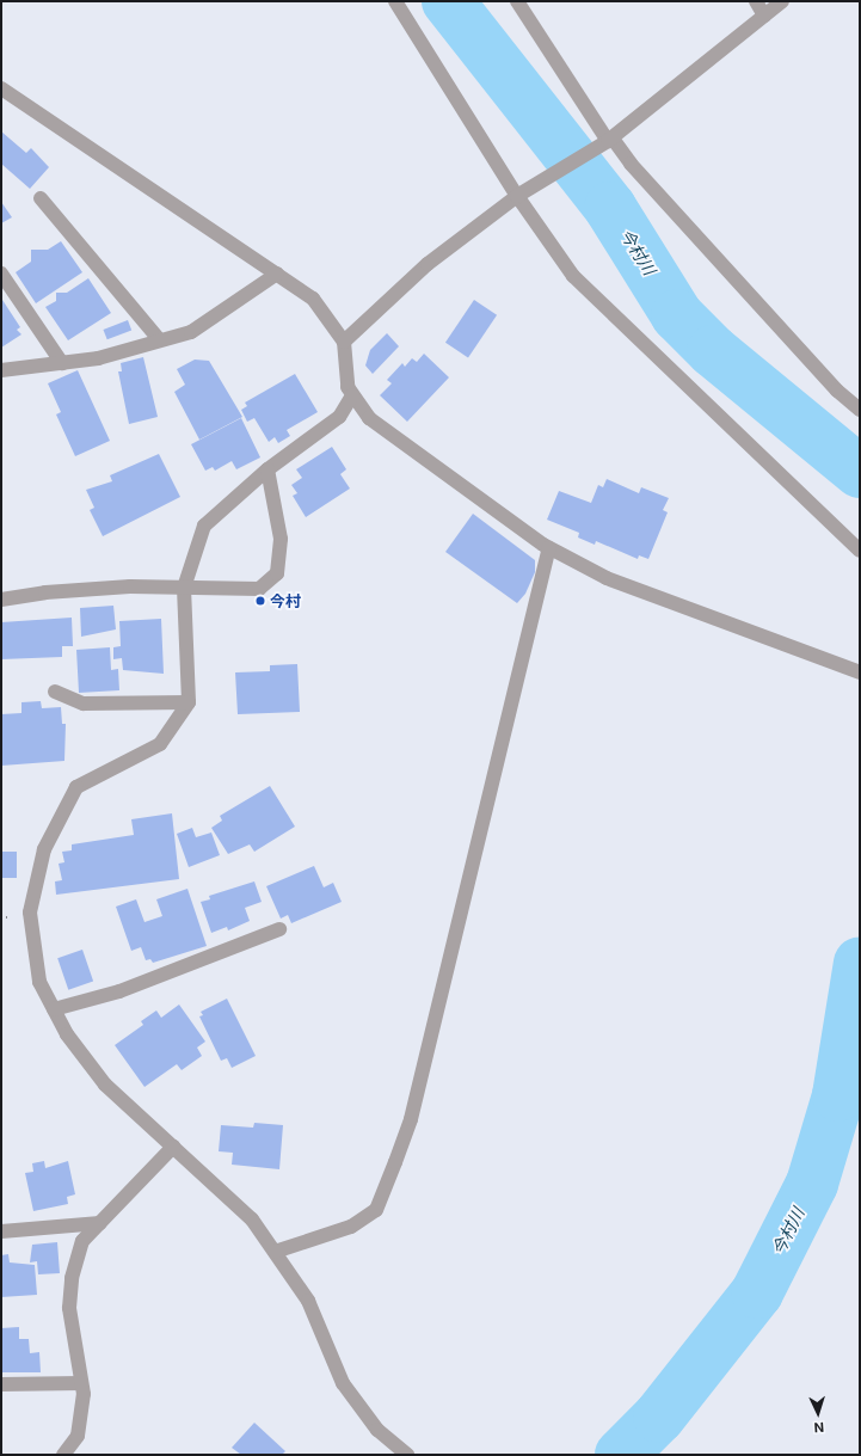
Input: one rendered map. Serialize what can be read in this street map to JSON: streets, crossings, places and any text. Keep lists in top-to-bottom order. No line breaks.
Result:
{"water":["今村川"],"places":["今村"],"north":"bottom"}
